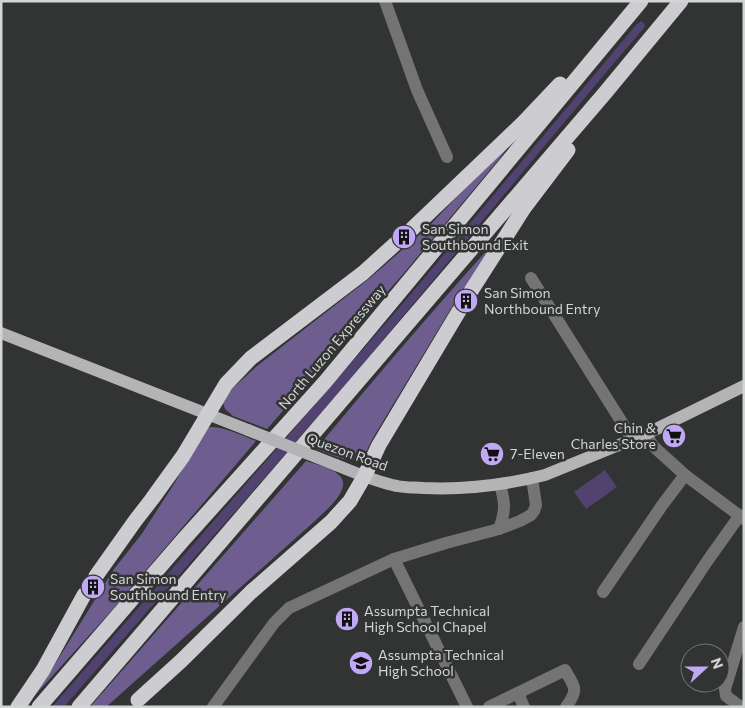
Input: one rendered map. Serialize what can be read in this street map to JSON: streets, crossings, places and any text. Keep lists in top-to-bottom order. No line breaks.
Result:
{"streets":{"highway":["North Luzon Expressway"],"main road":["Quezon Road"]},"places":{"building":["San Simon Southbound Exit","San Simon Northbound Entry","San Simon Southbound Entry","Assumpta Technical High School Chapel"],"supermarket":["Chin & Charles Store","7-Eleven"],"school or university":["Assumpta Technical High School"]},"north":"right"}
